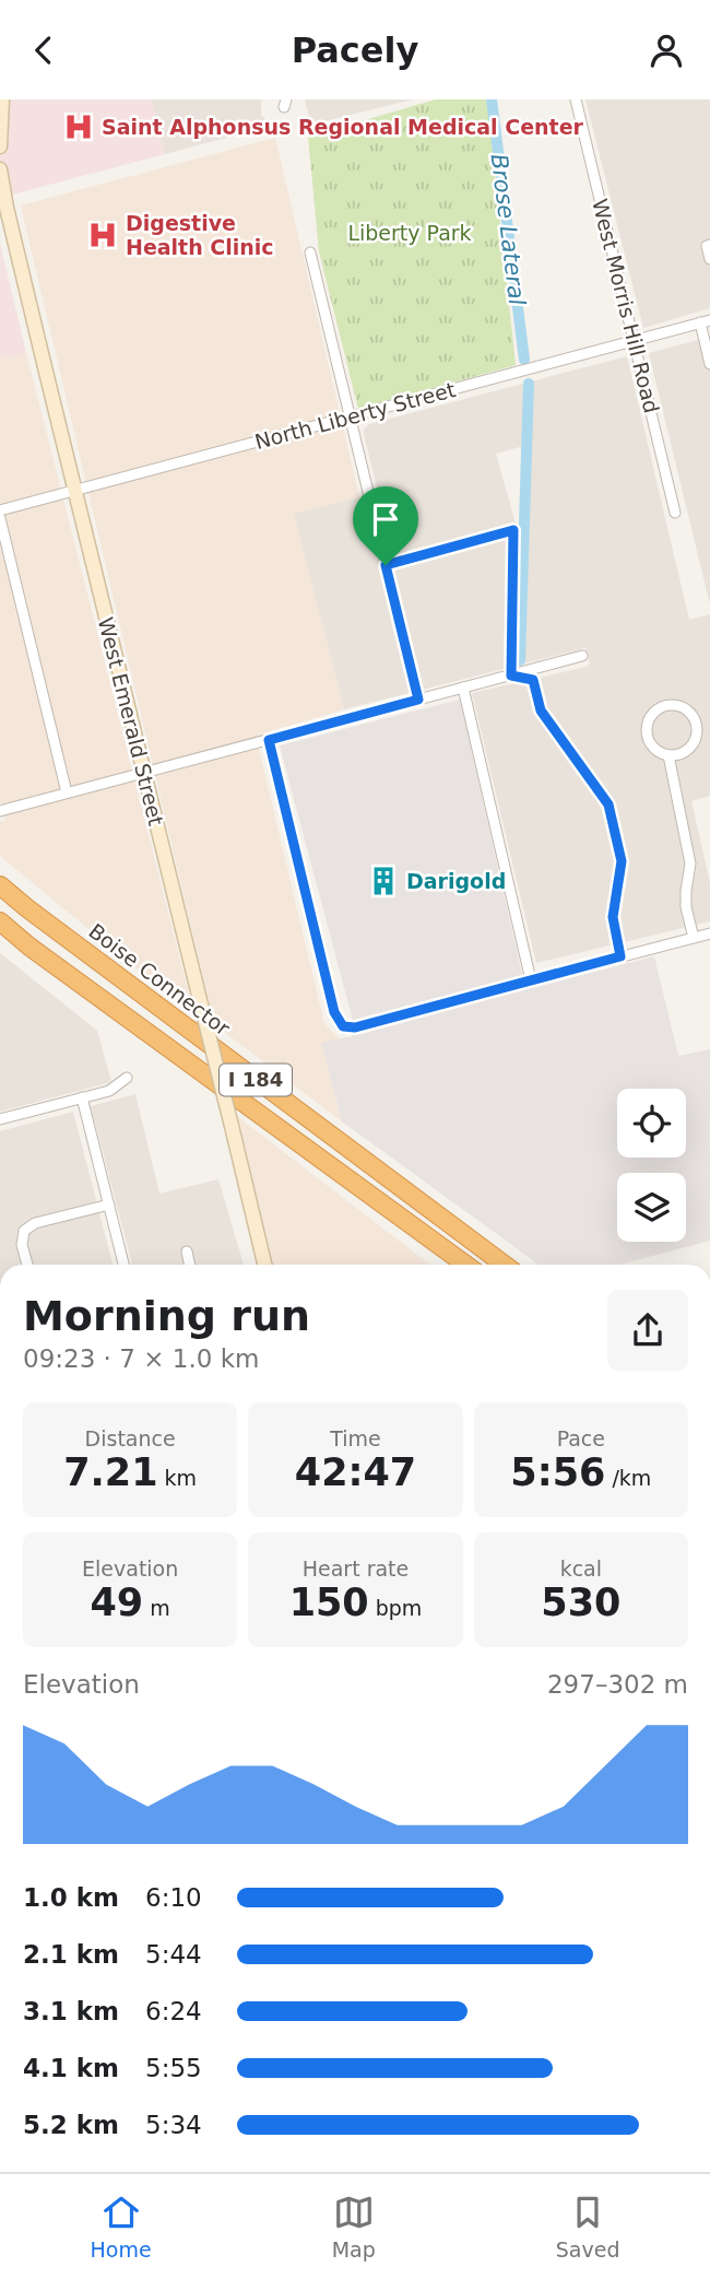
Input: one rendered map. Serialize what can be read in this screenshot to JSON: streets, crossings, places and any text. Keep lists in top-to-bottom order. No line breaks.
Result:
{"streets":{"highway":["Boise Connector","I 184"],"main road":["West Emerald Street"],"street":["West Morris Hill Road","North Liberty Street"]},"crossings":[["West Morris Hill Road","North Liberty Street"],["North Liberty Street","West Emerald Street"]],"water":["Brose Lateral"],"parks":["Liberty Park"],"places":{"hospital":["Saint Alphonsus Regional Medical Center","Digestive Health Clinic"],"building":["Darigold"]},"page":{"header":"Pacely","heading":["Morning run","09:23 · 7 × 1.0 km"],"stats":[["Distance","7.21 km"],["Time","42:47"],["Pace","5:56 /km"],["Elevation","49 m"],["Heart rate","150 bpm"],["kcal","530"]],"chart":["Elevation","297–302 m"],"list":[{"name":"1.0 km","note":"6:10"},{"name":"2.1 km","note":"5:44"},{"name":"3.1 km","note":"6:24"},{"name":"4.1 km","note":"5:55"},{"name":"5.2 km","note":"5:34"}],"tabs":["Home","Map","Saved"]}}
